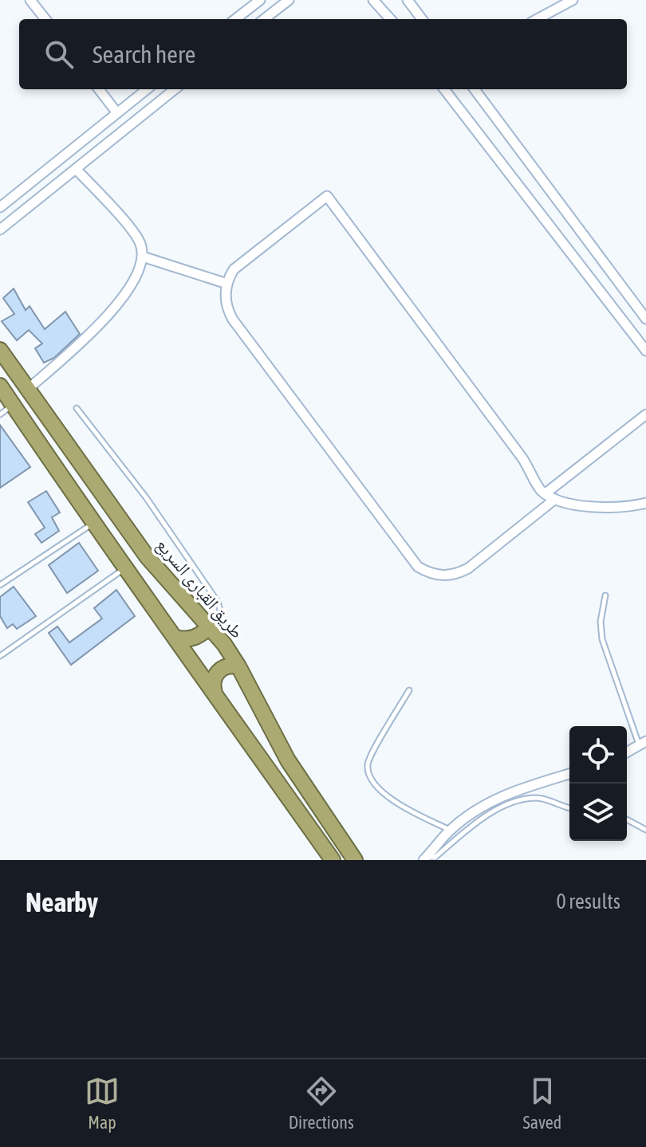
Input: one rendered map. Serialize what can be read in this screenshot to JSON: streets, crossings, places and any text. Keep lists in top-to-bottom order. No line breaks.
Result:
{"streets":{"highway":["طريق القبارى السريع"]},"page":{"search":"Search here","heading":["Nearby","0 results"],"nav":["Map","Directions","Saved"]}}
